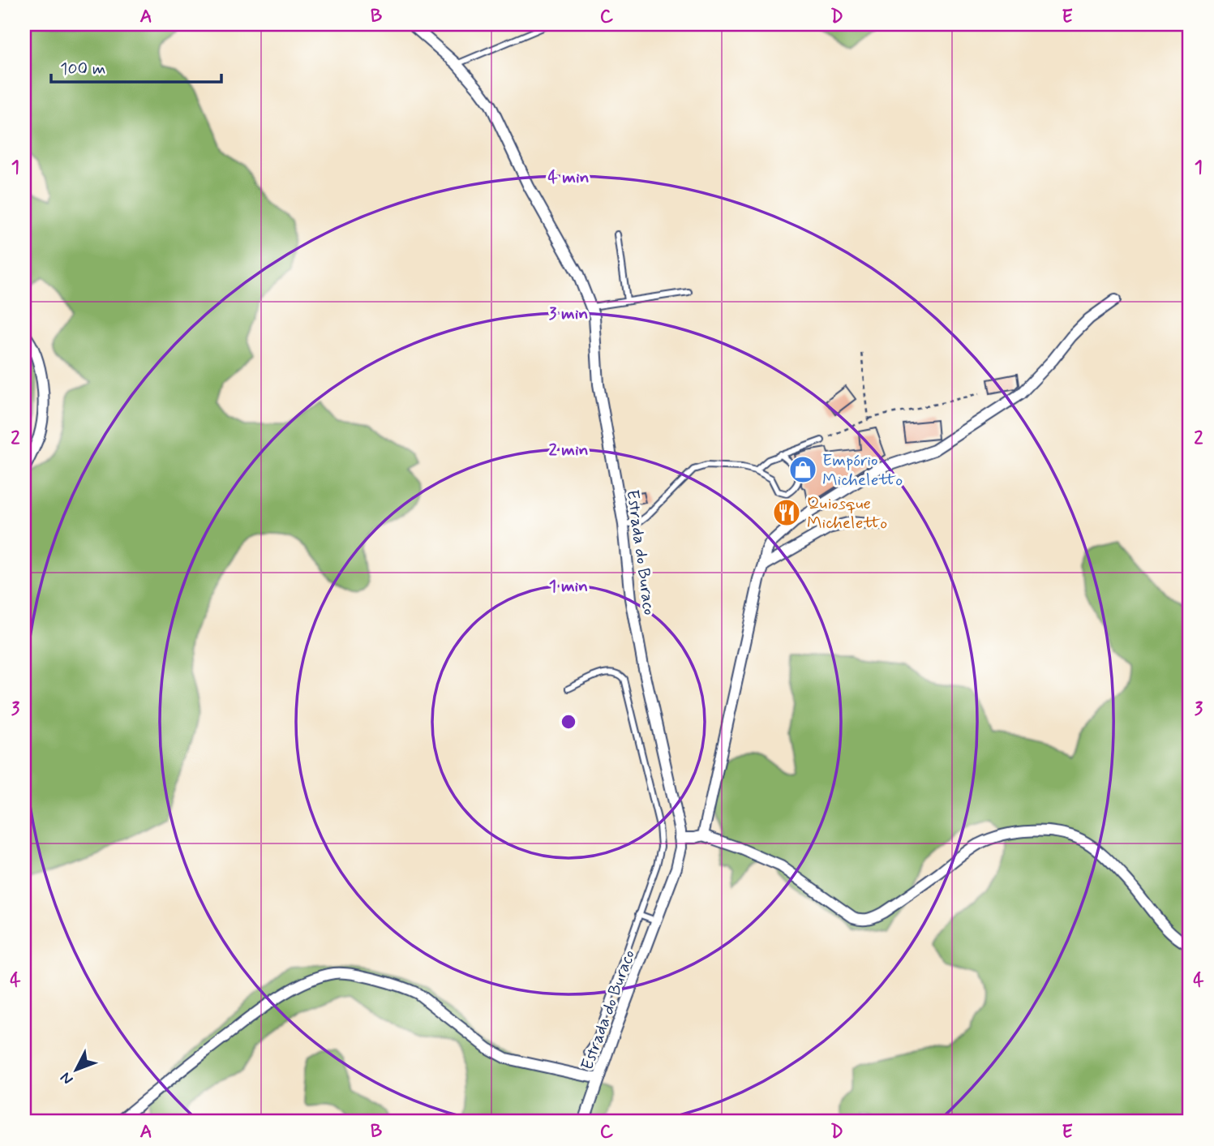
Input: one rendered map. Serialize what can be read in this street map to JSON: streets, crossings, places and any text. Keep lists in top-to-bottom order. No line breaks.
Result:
{"streets":{"street":["Estrada do Buraco"]},"places":{"shop":["Empório Micheletto"],"restaurant":["Quiosque Micheletto"]},"scale_bar":"100 m","north":"bottom left","grid":{"columns":["A","B","C","D","E"],"rows":["1","2","3","4"]},"rings":["4 min","3 min","2 min","1 min"]}
